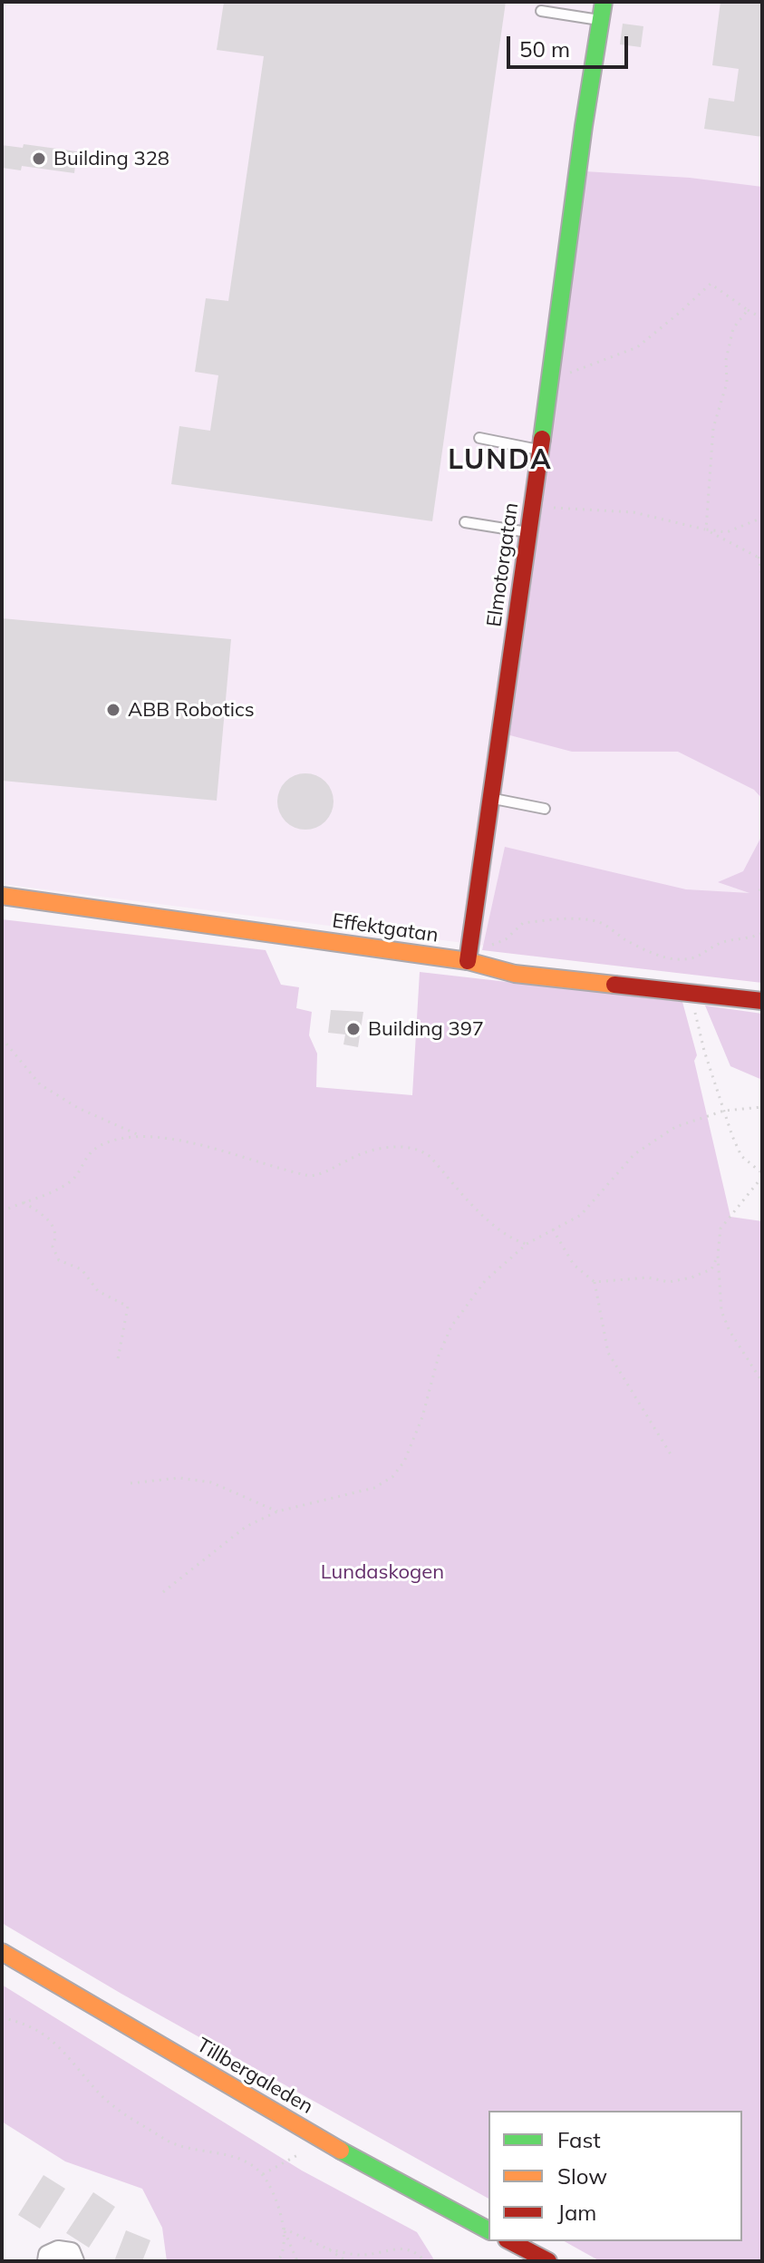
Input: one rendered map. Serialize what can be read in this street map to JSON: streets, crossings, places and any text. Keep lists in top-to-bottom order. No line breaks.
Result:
{"streets":{"street":["Elmotorgatan","Effektgatan","Tillbergaleden"]},"crossings":[["Elmotorgatan","Effektgatan"]],"districts":["LUNDA"],"parks":["Lundaskogen"],"places":["Building 328","ABB Robotics","Building 397"],"legend":["Fast","Slow","Jam"],"scale_bar":"50 m"}
